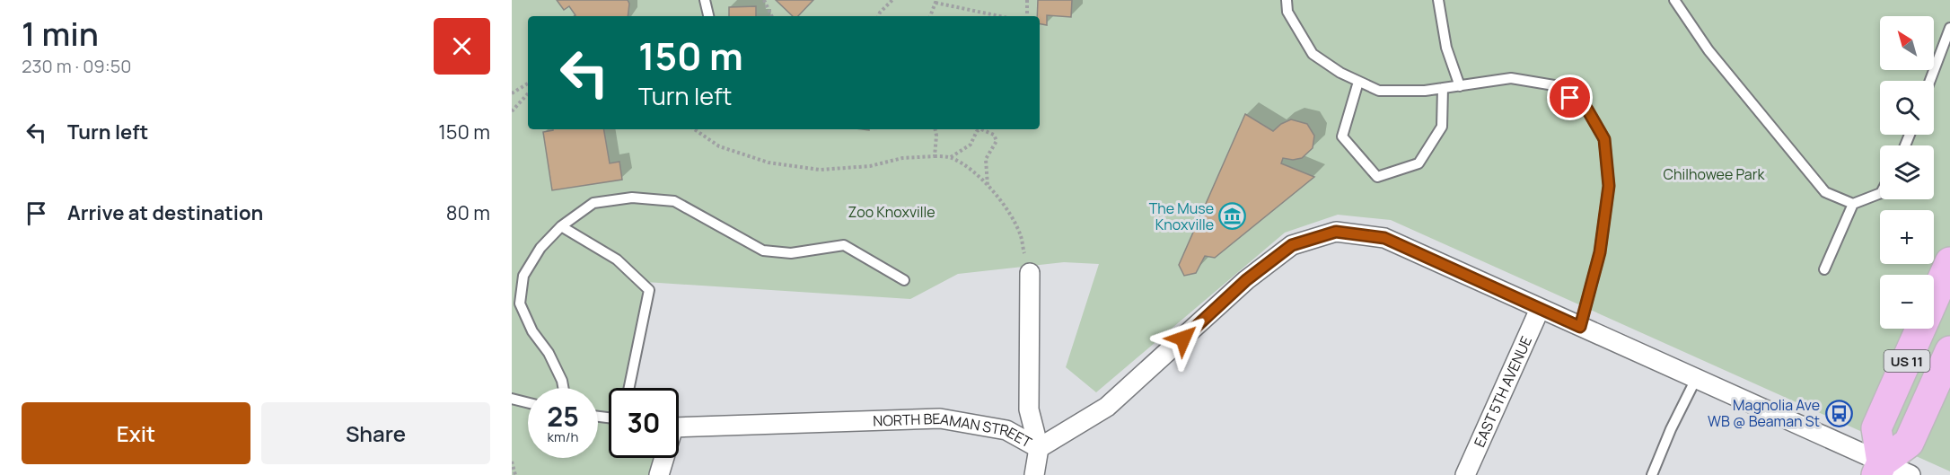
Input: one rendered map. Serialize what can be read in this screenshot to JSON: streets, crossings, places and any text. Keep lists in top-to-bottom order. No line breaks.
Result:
{"streets":{"main road":["US 11"],"street":["EAST 5TH AVENUE","NORTH BEAMAN STREET"]},"crossings":[["US 11","NORTH BEAMAN STREET"],["EAST 5TH AVENUE","NORTH BEAMAN STREET"]],"parks":["Chilhowee Park","Zoo Knoxville"],"places":{"museum":["The Muse Knoxville"],"bus stop":["Magnolia Ave WB @ Beaman St"]},"north":"top left","page":{"heading":["1 min","230 m · 09:50"],"map_buttons":["+","−"],"turn":["150 m","Turn left"],"list":[{"name":"Turn left","value":"150 m"},{"name":"Arrive at destination","value":"80 m"}],"speed":"25 km/h","limit":"30","buttons":["Exit","Share"]}}
